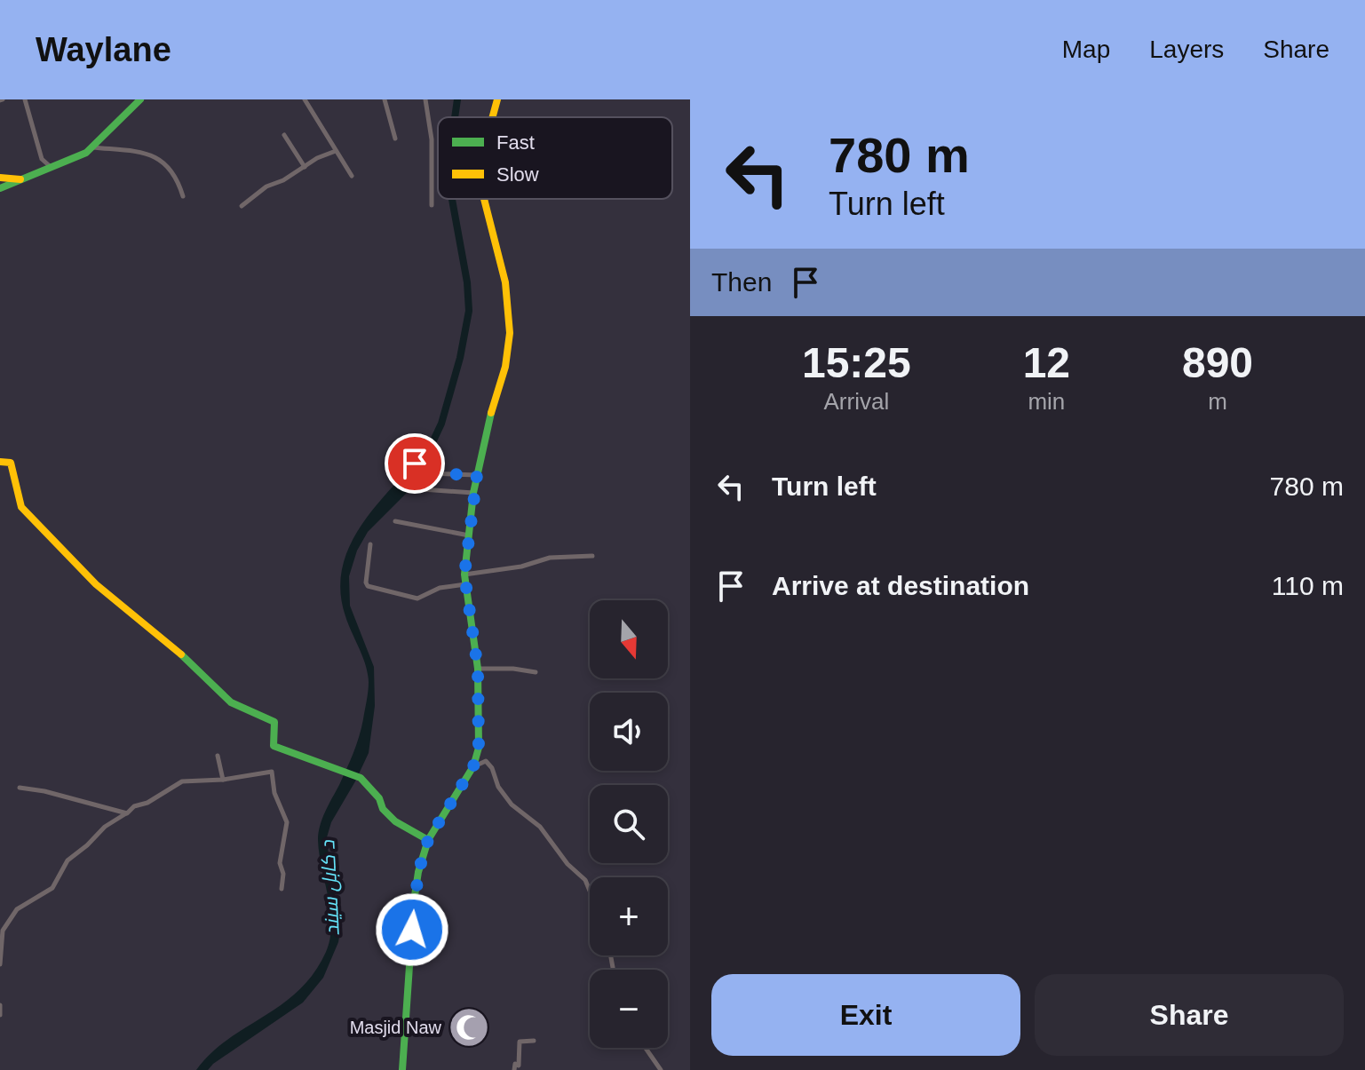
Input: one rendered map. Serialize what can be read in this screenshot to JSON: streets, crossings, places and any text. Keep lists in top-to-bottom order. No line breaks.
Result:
{"water":["د کابل سيند"],"places":{"mosque":["Masjid Naw"]},"legend":["Fast","Slow"],"north":"bottom","page":{"header":"Waylane","nav":["Map","Layers","Share"],"turn":["780 m","Turn left"],"then":"Then","eta":["15:25","Arrival","12","min","890","m"],"list":[{"name":"Turn left","value":"780 m"},{"name":"Arrive at destination","value":"110 m"}],"map_buttons":["+","−"],"buttons":["Exit","Share"]}}
